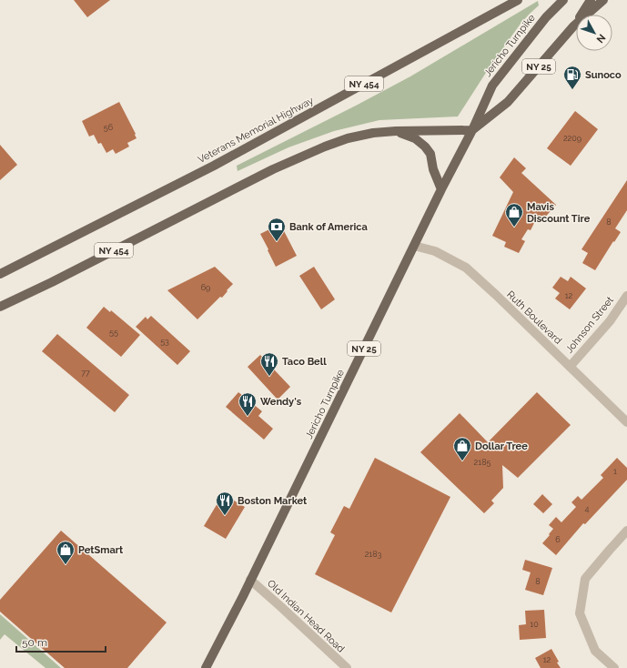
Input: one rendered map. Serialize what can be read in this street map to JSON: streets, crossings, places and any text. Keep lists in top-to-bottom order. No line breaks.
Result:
{"streets":{"main road":["Jericho Turnpike","NY 25","NY 454","Veterans Memorial Highway"],"street":["Ruth Boulevard","Johnson Street","Old Indian Head Road"]},"crossings":[["Jericho Turnpike","NY 454"],["Jericho Turnpike","Ruth Boulevard"],["Jericho Turnpike","Old Indian Head Road"],["Ruth Boulevard","Johnson Street"]],"places":{"fuel station":["Sunoco"],"shop":["Mavis Discount Tire","Dollar Tree","PetSmart"],"bank":["Bank of America"],"restaurant":["Taco Bell","Wendy's","Boston Market"]},"house_numbers":["56","2209","8","69","12","55","53","77","2185","1","4","6","2183","8","10","12"],"scale_bar":"50 m","north":"bottom right"}
